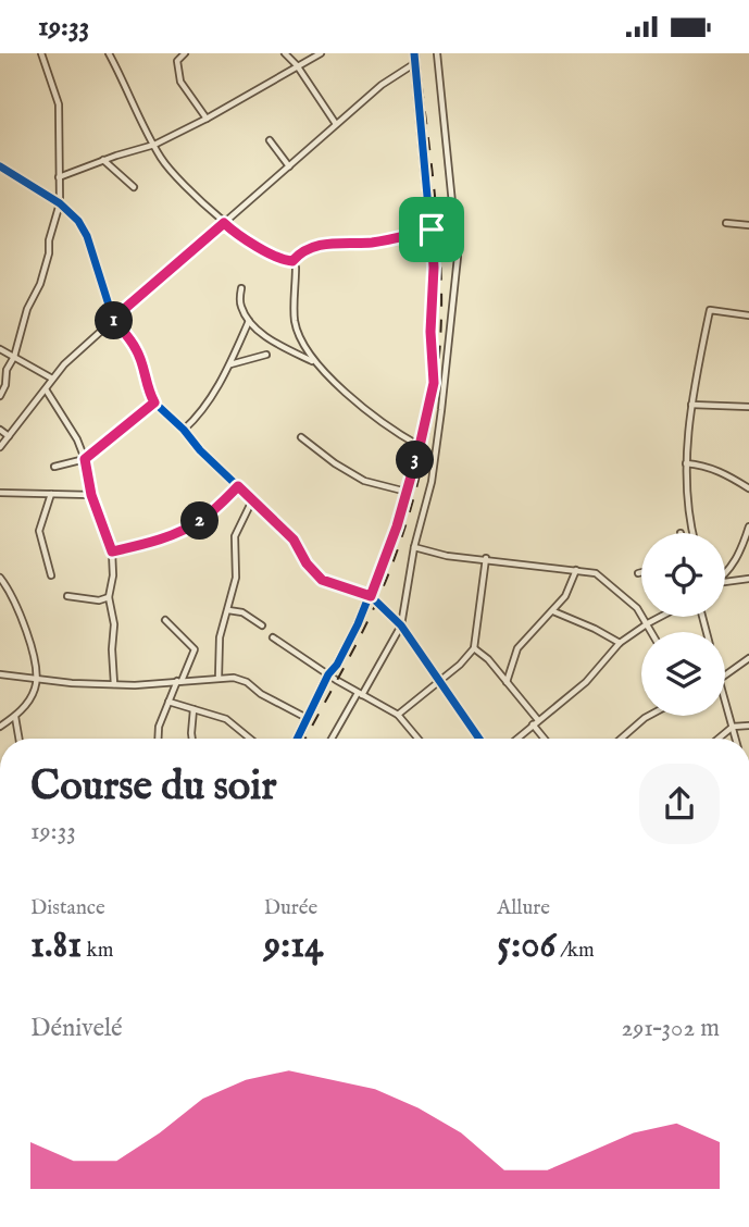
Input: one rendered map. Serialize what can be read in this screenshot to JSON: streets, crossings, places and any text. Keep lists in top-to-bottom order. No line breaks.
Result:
{"page":{"status":"19:33","pins":["1","3","2"],"heading":["Course du soir","19:33"],"stats":[["Distance","1.81 km"],["Durée","9:14"],["Allure","5:06 /km"]],"chart":["Dénivelé","291–302 m"]}}
